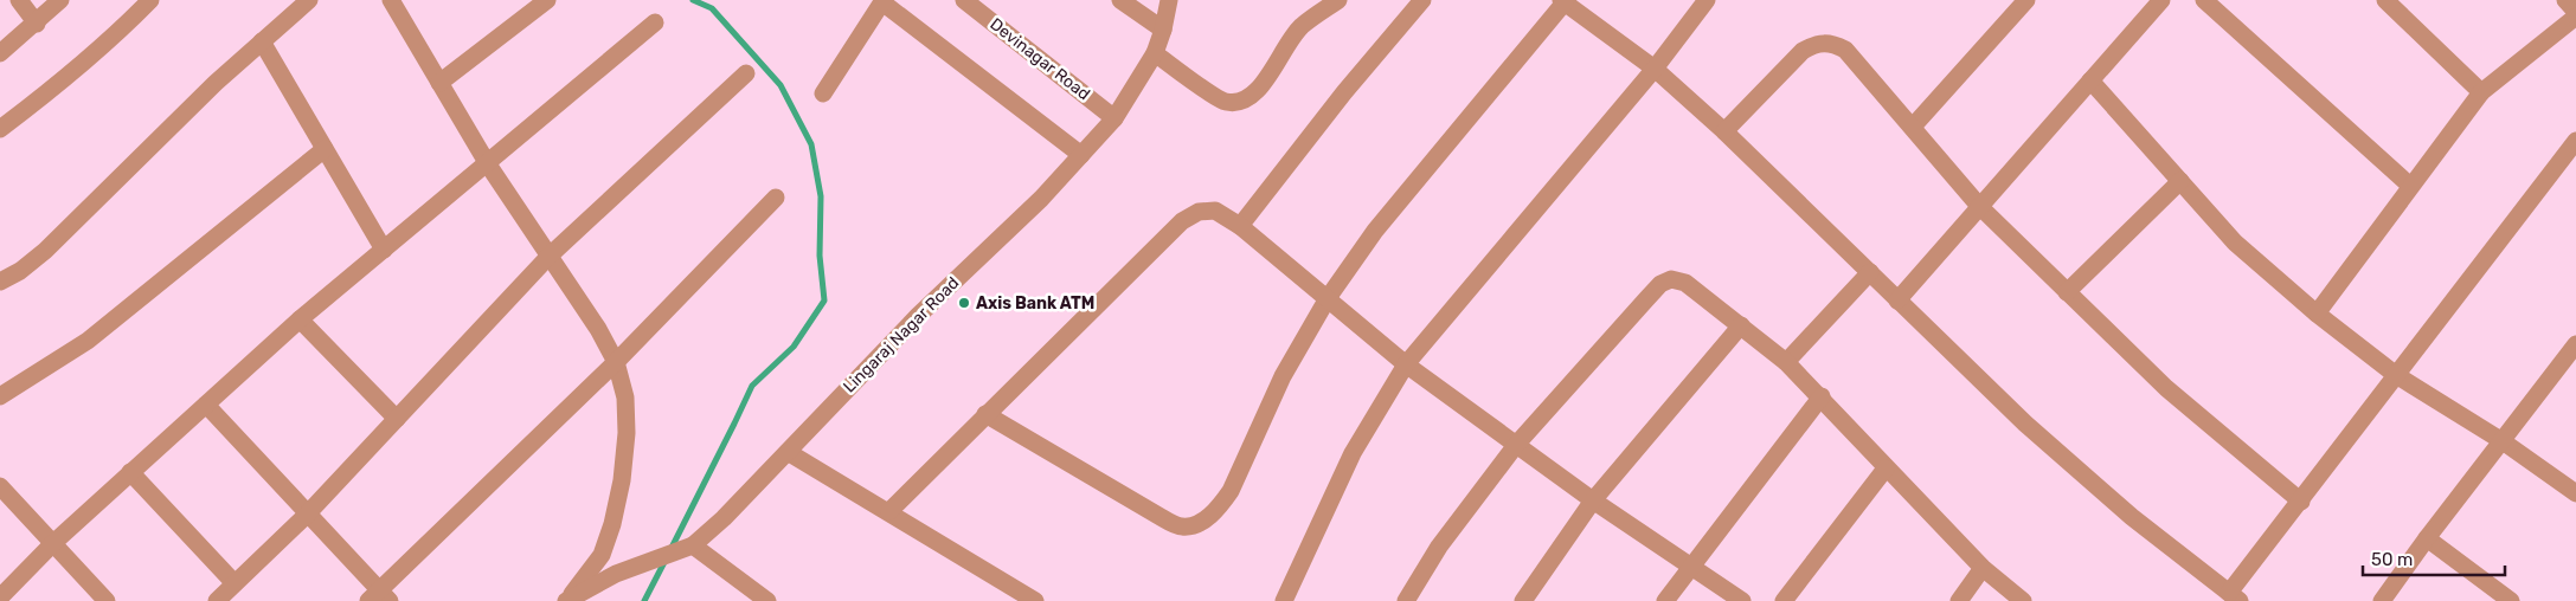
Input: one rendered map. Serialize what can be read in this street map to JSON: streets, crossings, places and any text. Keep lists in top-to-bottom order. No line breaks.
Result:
{"streets":{"street":["Devinagar Road","Lingaraj Nagar Road"]},"crossings":[["Devinagar Road","Lingaraj Nagar Road"]],"places":["Axis Bank ATM"],"scale_bar":"50 m"}
